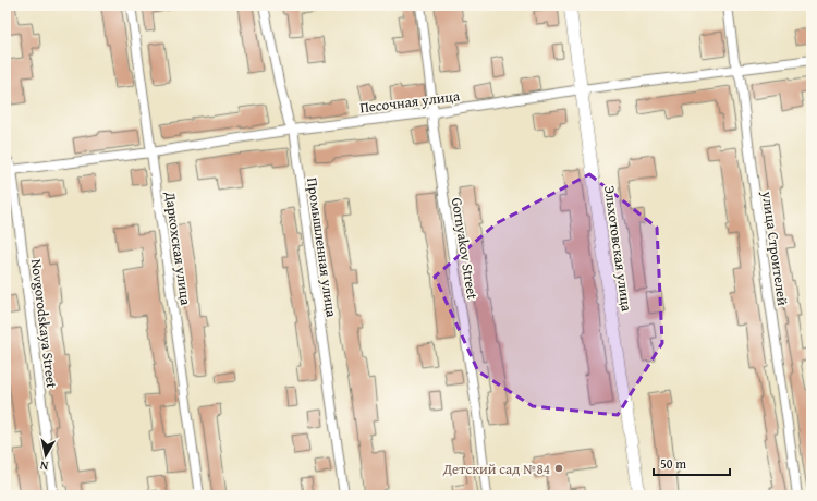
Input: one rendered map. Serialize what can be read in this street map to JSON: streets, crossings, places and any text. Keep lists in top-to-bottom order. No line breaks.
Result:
{"streets":{"street":["Песочная улица","Промышленная улица","Даркохская улица","Gornyakov Street","Эльхотовская улица","улица Строителей","Novgorodskaya Street"]},"crossings":[["Песочная улица","Промышленная улица"],["Песочная улица","Даркохская улица"],["Песочная улица","Gornyakov Street"],["Песочная улица","Эльхотовская улица"],["Песочная улица","улица Строителей"],["Песочная улица","Novgorodskaya Street"]],"places":["Детский сад №84"],"scale_bar":"50 m","north":"bottom"}
